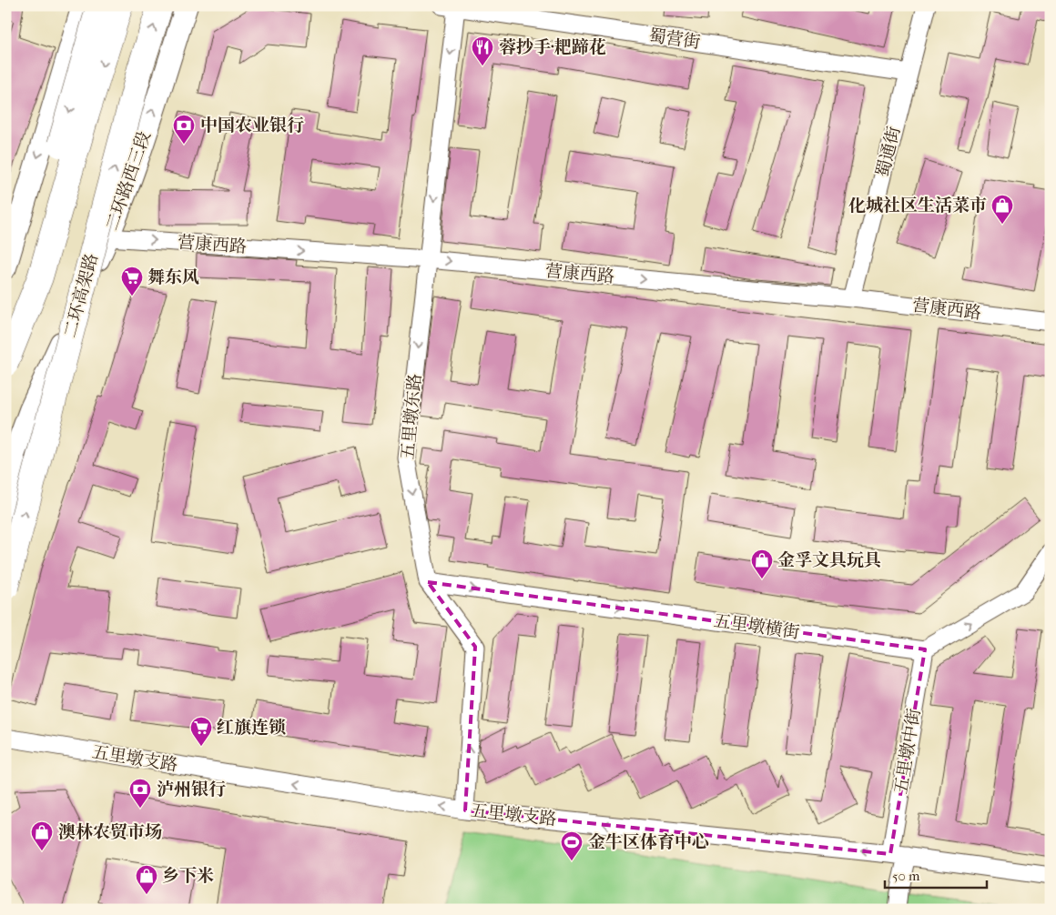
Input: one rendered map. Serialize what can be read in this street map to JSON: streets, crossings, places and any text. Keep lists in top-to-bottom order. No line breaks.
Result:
{"streets":{"highway":["二环高架路"],"main road":["二环路西三段"],"street":["蜀营街","蜀通街","营康西路","五里墩东路","五里墩横街","五里墩中街","五里墩支路"]},"crossings":[["蜀营街","蜀通街"],["蜀营街","五里墩东路"],["蜀通街","营康西路"],["二环路西三段","营康西路"],["营康西路","五里墩东路"],["五里墩东路","五里墩横街"],["五里墩东路","五里墩支路"],["五里墩横街","五里墩中街"],["五里墩中街","五里墩支路"]],"one_way":["营康西路","五里墩横街","五里墩支路"],"places":{"restaurant":["蓉抄手·耙蹄花"],"bank":["中国农业银行","泸州银行"],"shop":["化城社区生活菜市","金孚文具玩具","澳林农贸市场","乡下米"],"supermarket":["舞东风","红旗连锁"],"sports":["金牛区体育中心"]},"scale_bar":"50 m"}
